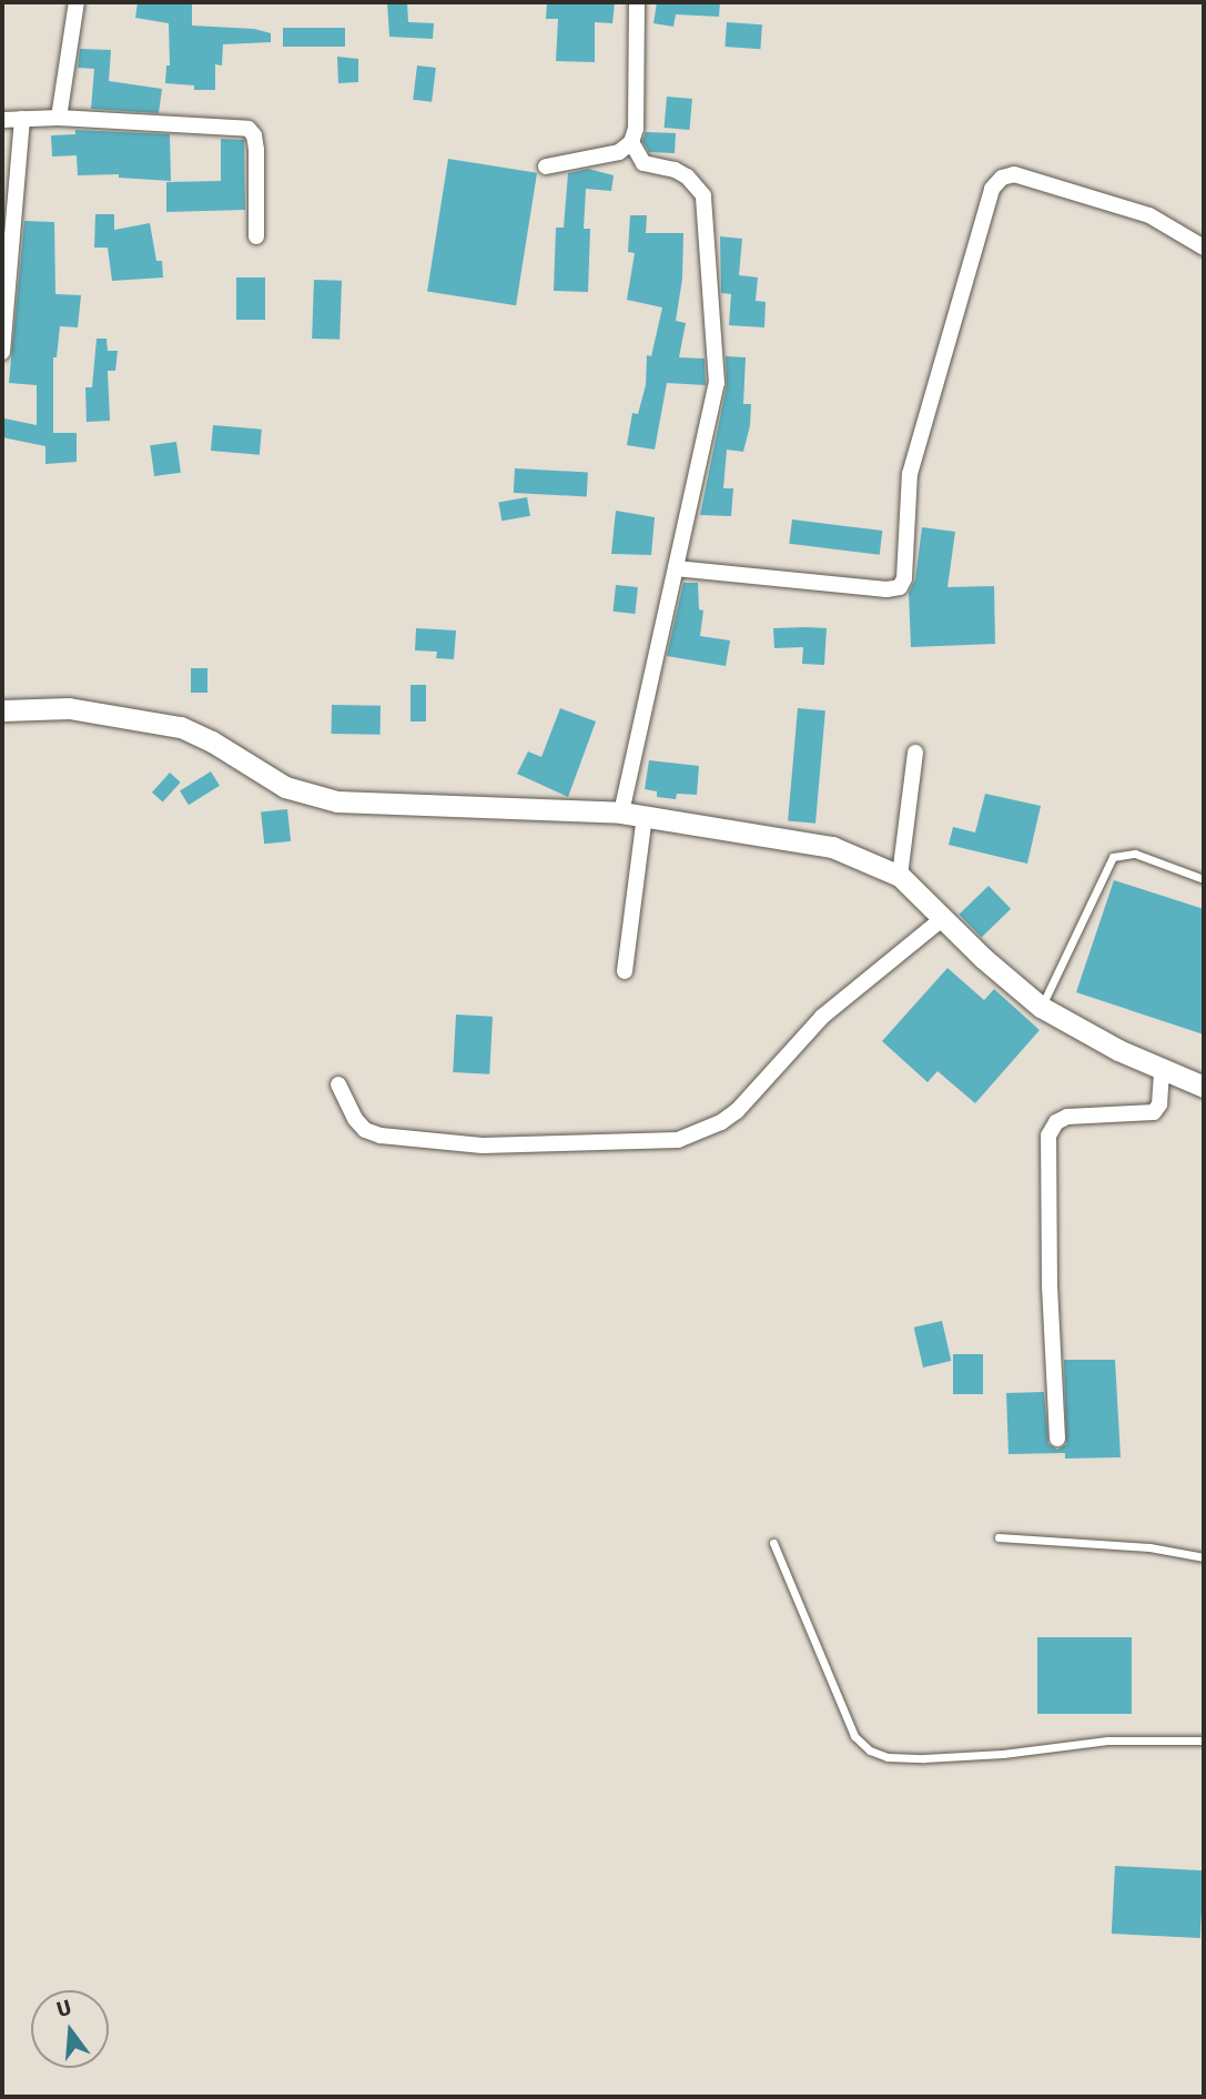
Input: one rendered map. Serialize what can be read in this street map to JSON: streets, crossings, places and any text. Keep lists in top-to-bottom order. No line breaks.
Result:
{"north":"top"}
